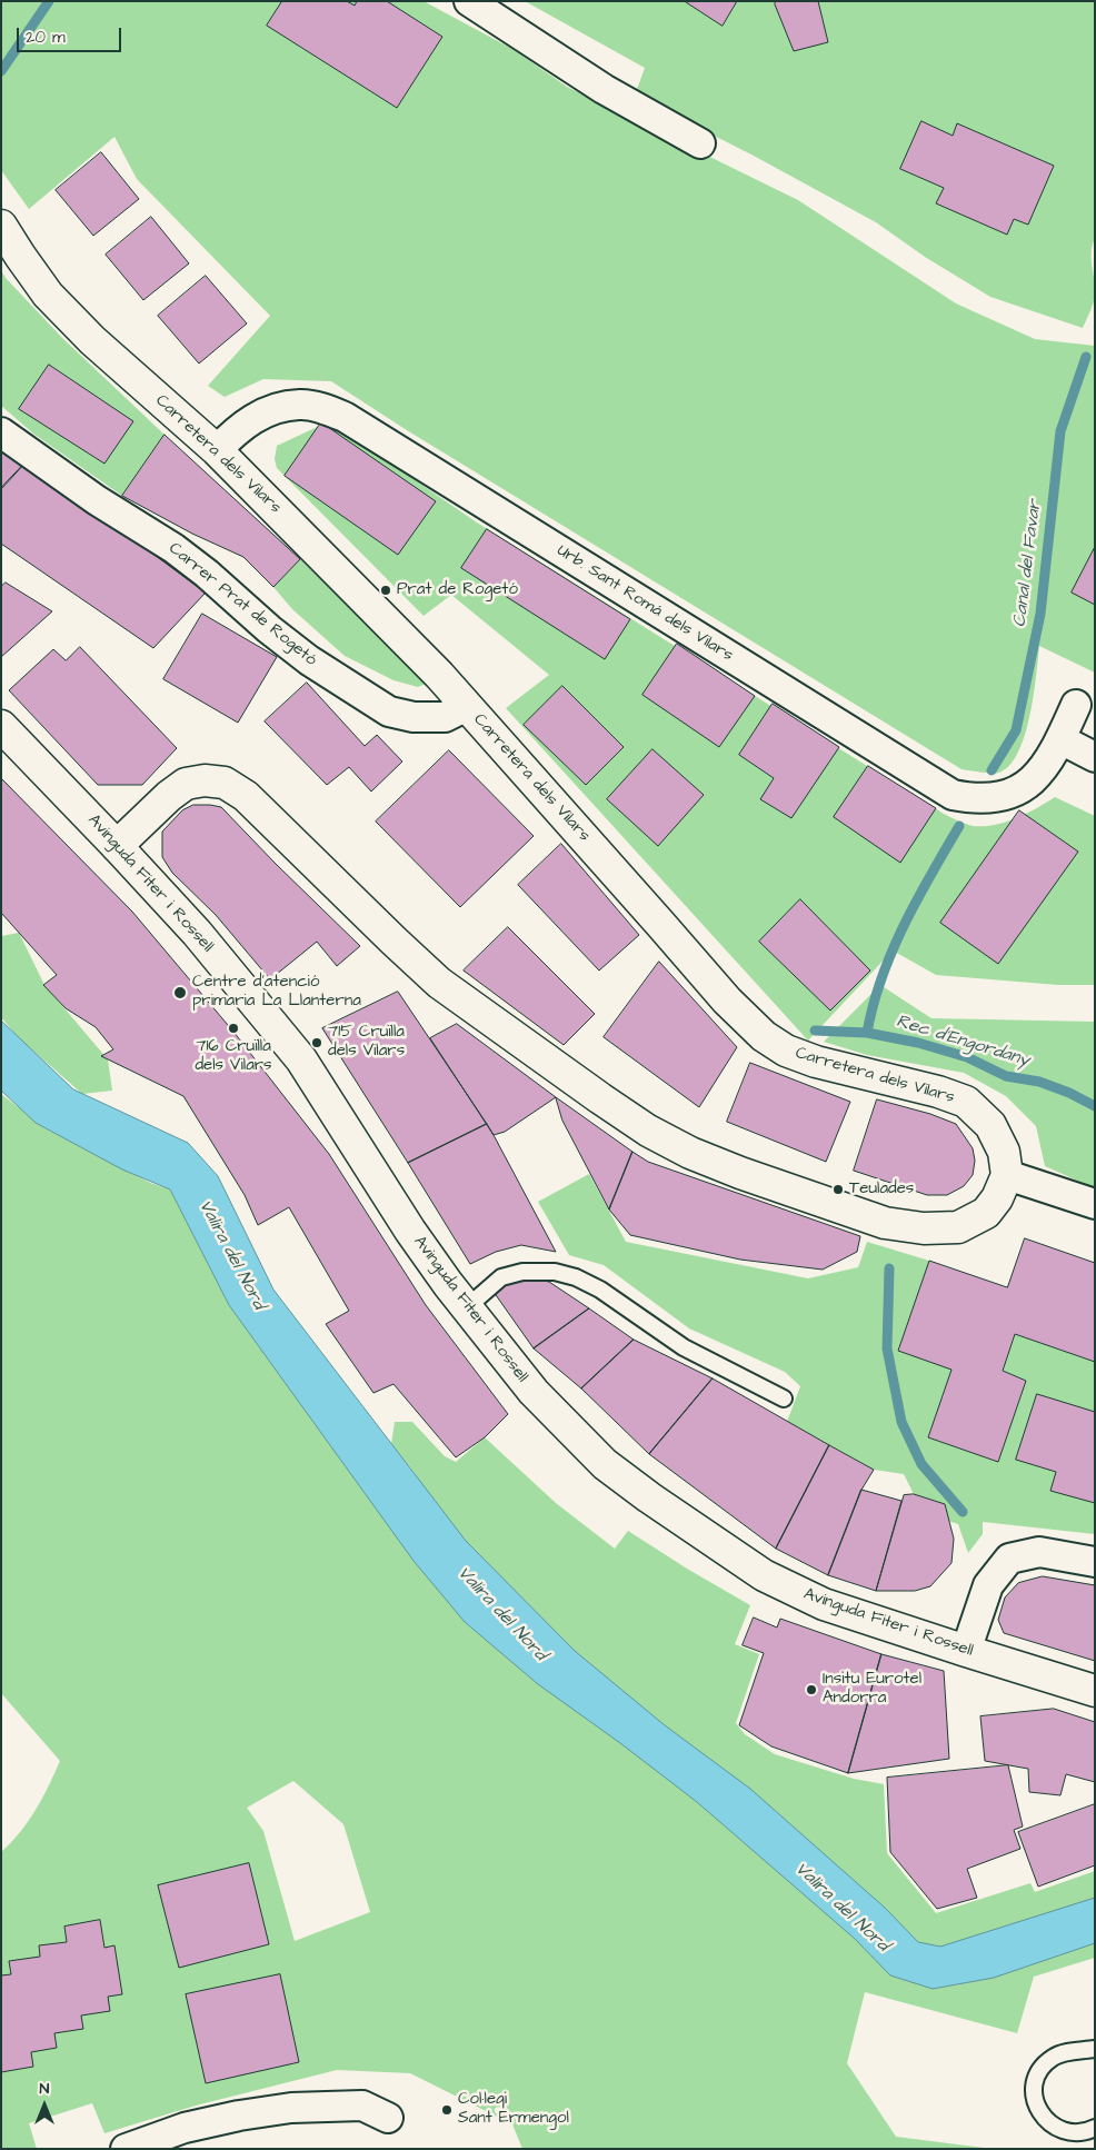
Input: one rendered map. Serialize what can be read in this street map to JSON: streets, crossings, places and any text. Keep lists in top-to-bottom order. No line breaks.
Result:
{"streets":{"street":["Carretera dels Vilars","Urb. Sant Romá dels Vilars","Carrer Prat de Rogetó","Avinguda Fiter i Rossell"]},"crossings":[["Carretera dels Vilars","Urb. Sant Romá dels Vilars"],["Carretera dels Vilars","Carrer Prat de Rogetó"]],"water":["Canal del Favar","Rec d'Engordany","Valira del Nord"],"places":["Prat de Rogetó","Centre d'atenció primaria La Llanterna","716 Cruïlla dels Vilars","715 Cruïlla dels Vilars","Teulades","Insitu Eurotel Andorra","Col·legi Sant Ermengol"],"scale_bar":"20 m","north":"top"}
